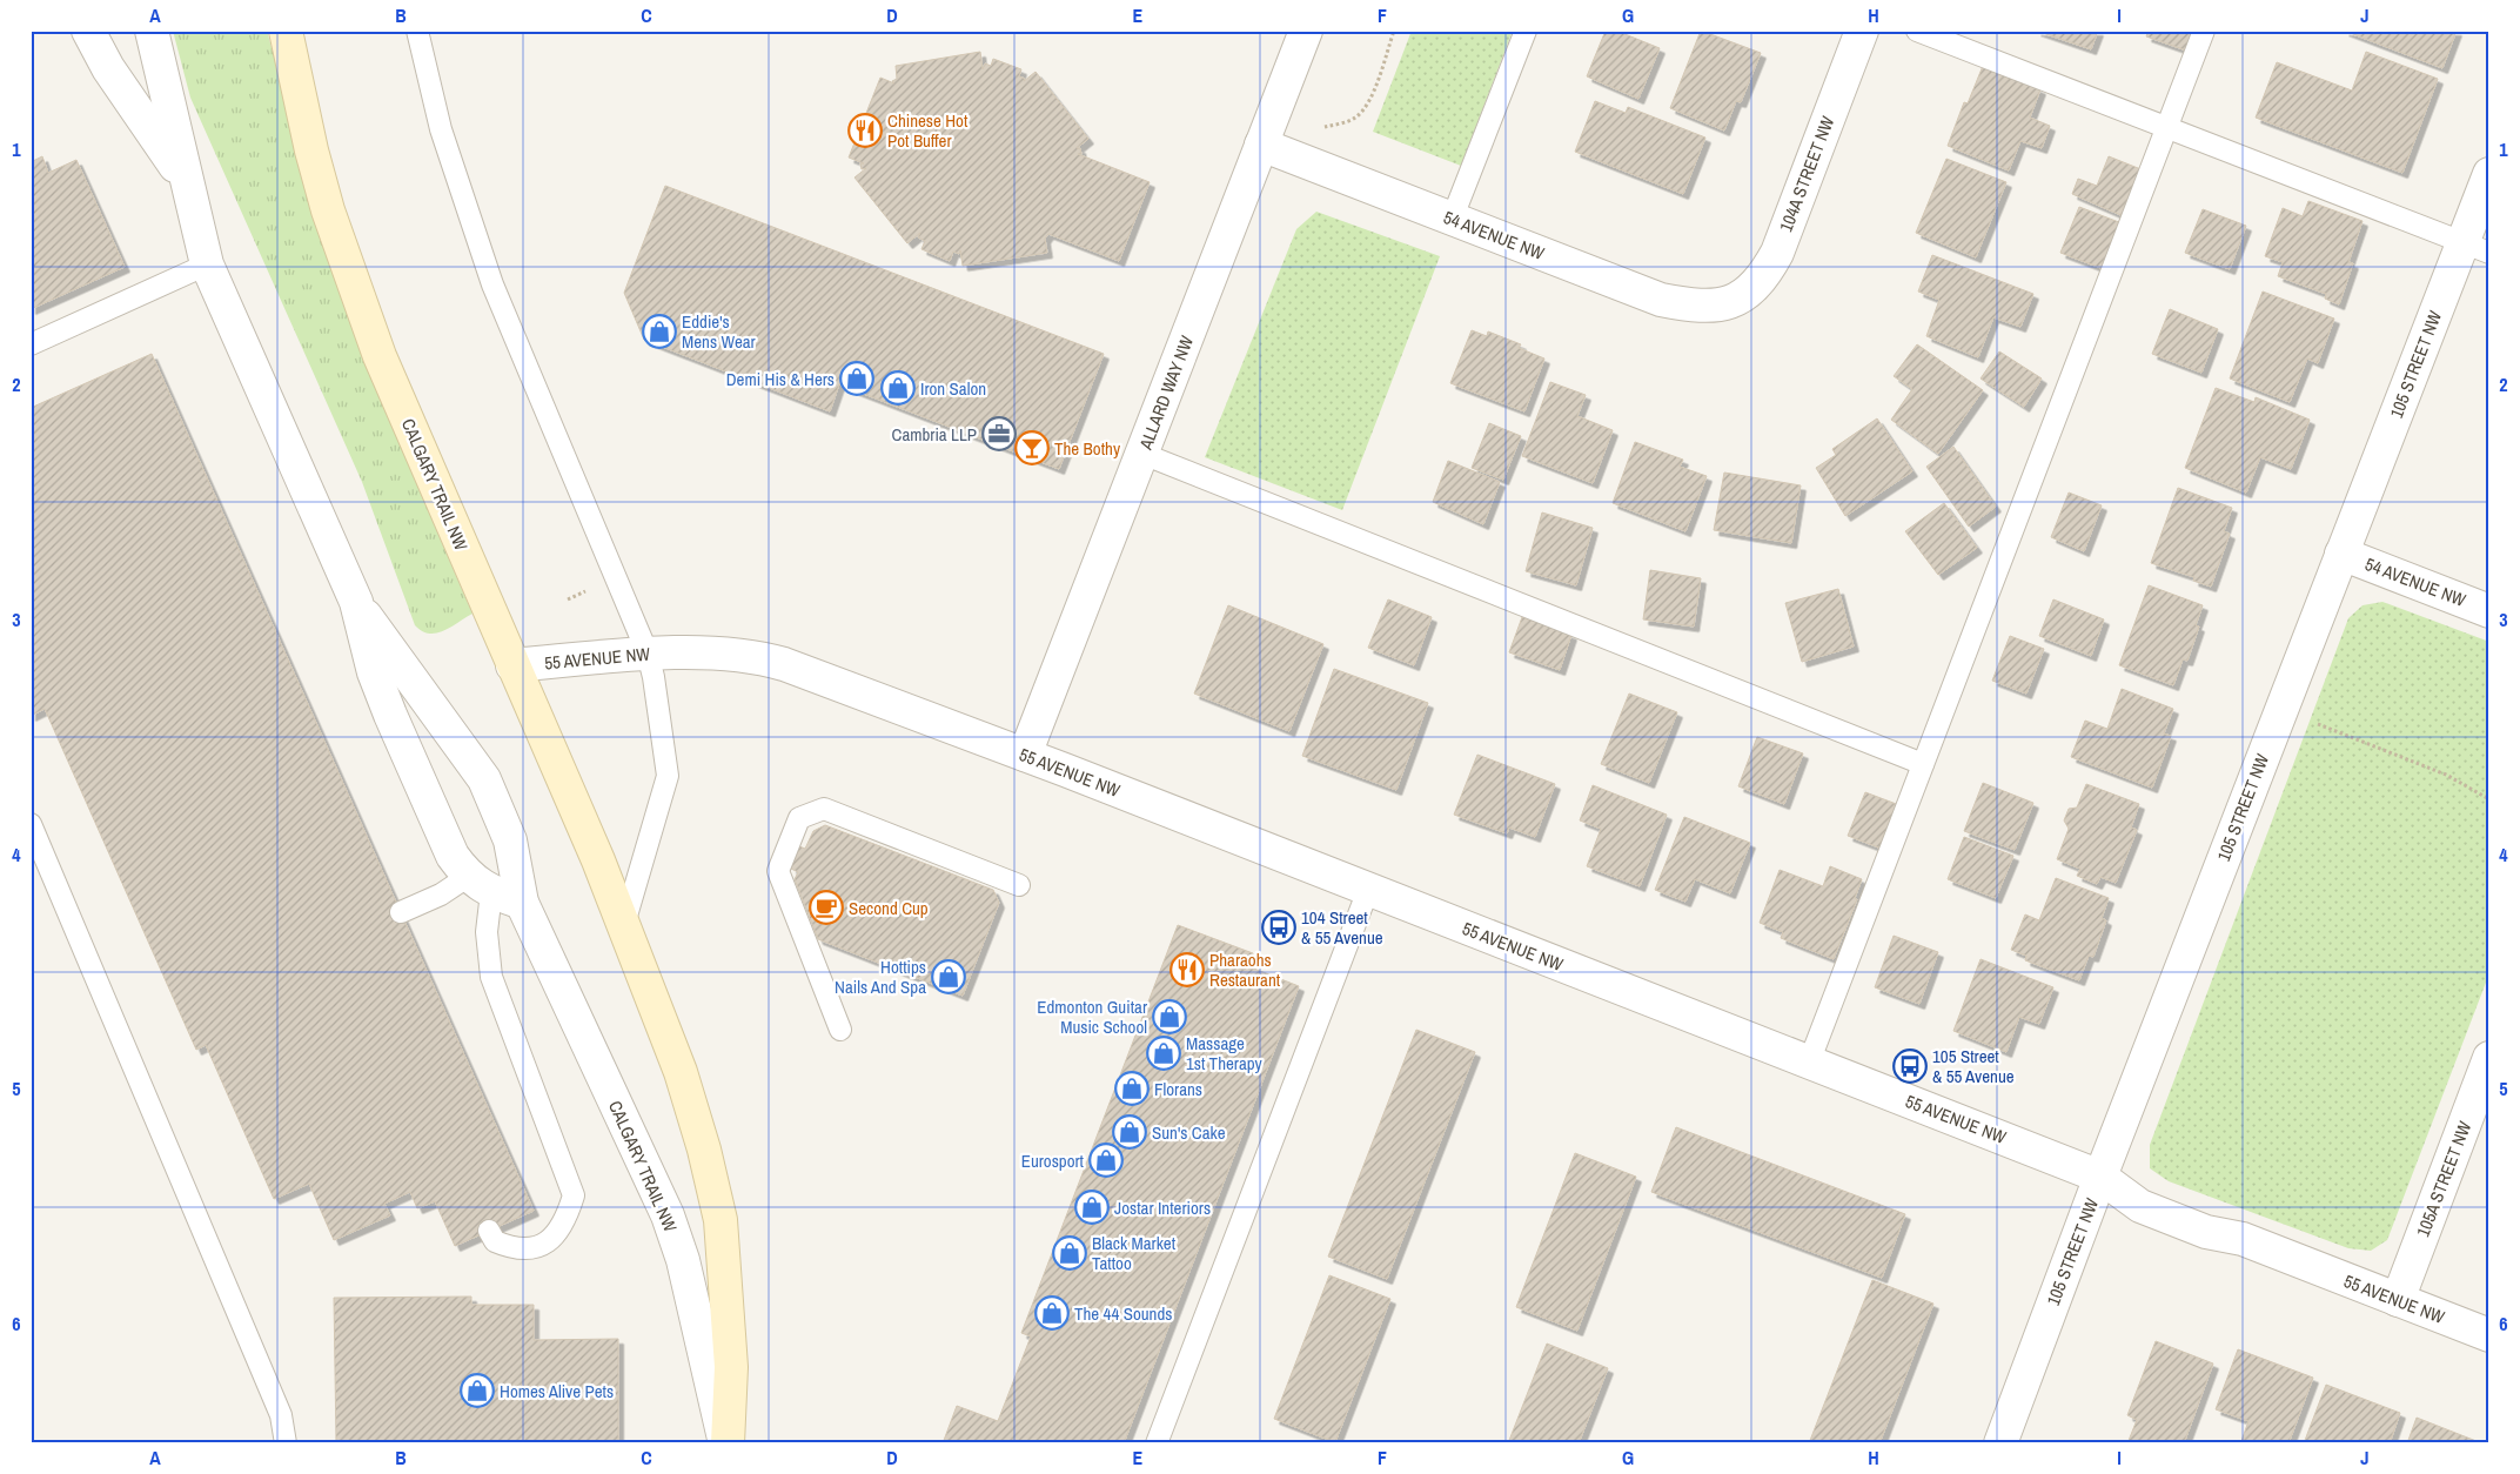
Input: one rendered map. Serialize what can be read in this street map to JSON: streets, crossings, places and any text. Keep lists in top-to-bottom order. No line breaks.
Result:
{"streets":{"main road":["CALGARY TRAIL NW"],"street":["104A STREET NW","54 AVENUE NW","105 STREET NW","ALLARD WAY NW","55 AVENUE NW","105A STREET NW"]},"crossings":[["104A STREET NW","54 AVENUE NW"],["54 AVENUE NW","105 STREET NW"],["54 AVENUE NW","ALLARD WAY NW"],["105 STREET NW","55 AVENUE NW"],["ALLARD WAY NW","55 AVENUE NW"],["CALGARY TRAIL NW","55 AVENUE NW"],["55 AVENUE NW","105A STREET NW"]],"places":{"restaurant":["Chinese Hot Pot Buffer","Pharaohs Restaurant"],"shop":["Eddie's Mens Wear","Demi His & Hers","Iron Salon","Hottips Nails And Spa","Edmonton Guitar Music School","Massage 1st Therapy","Florans","Sun's Cake","Eurosport","Jostar Interiors","Black Market Tattoo","The 44 Sounds","Homes Alive Pets"],"office":["Cambria LLP"],"bar":["The Bothy"],"cafe":["Second Cup"],"bus stop":["104 Street & 55 Avenue","105 Street & 55 Avenue"]},"grid":{"columns":["A","B","C","D","E","F","G","H","I","J"],"rows":["1","2","3","4","5","6"]}}
